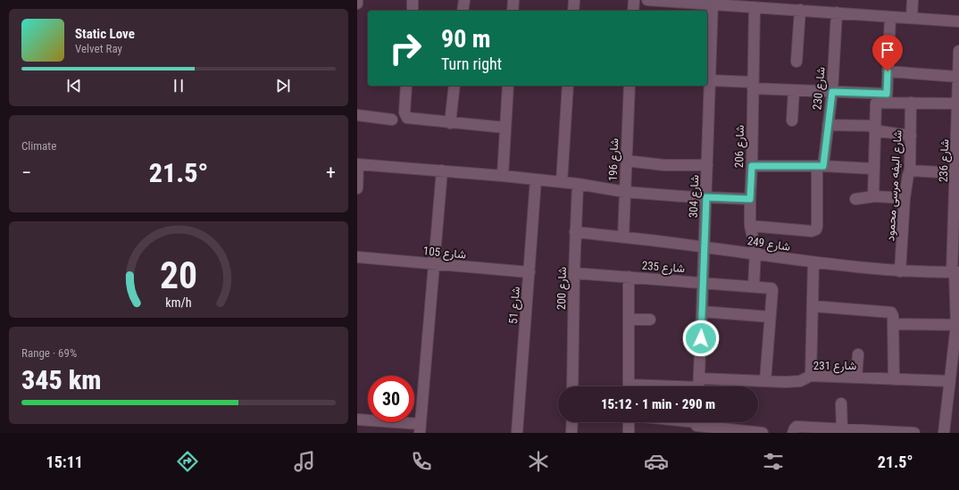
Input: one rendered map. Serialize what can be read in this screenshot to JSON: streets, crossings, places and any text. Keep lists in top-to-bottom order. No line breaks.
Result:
{"streets":{"street":["شارع 230","شارع 206","شارع 196","شارع 236","شارع اليفه مرسى محمود","شارع 304","شارع 249","شارع 105","شارع 235","شارع 200","شارع 51","شارع 231"]},"crossings":[["شارع 230","شارع 206"],["شارع 206","شارع 249"],["شارع 206","شارع 235"],["شارع 196","شارع 249"],["شارع 236","شارع 249"],["شارع 236","شارع 231"],["شارع اليفه مرسى محمود","شارع 249"],["شارع 304","شارع 249"],["شارع 304","شارع 235"],["شارع 304","شارع 231"],["شارع 249","شارع 200"],["شارع 105","شارع 51"],["شارع 235","شارع 200"]],"page":{"turn":["90 m","Turn right"],"song":["Static Love","Velvet Ray"],"tile":["Climate",["Range · 69%","345 km"]],"heat":["−","21.5°","+"],"limit":"30","trip":"15:12 · 1 min · 290 m","tabs":["15:11","21.5°"],"gauge":["20","km/h"]}}
